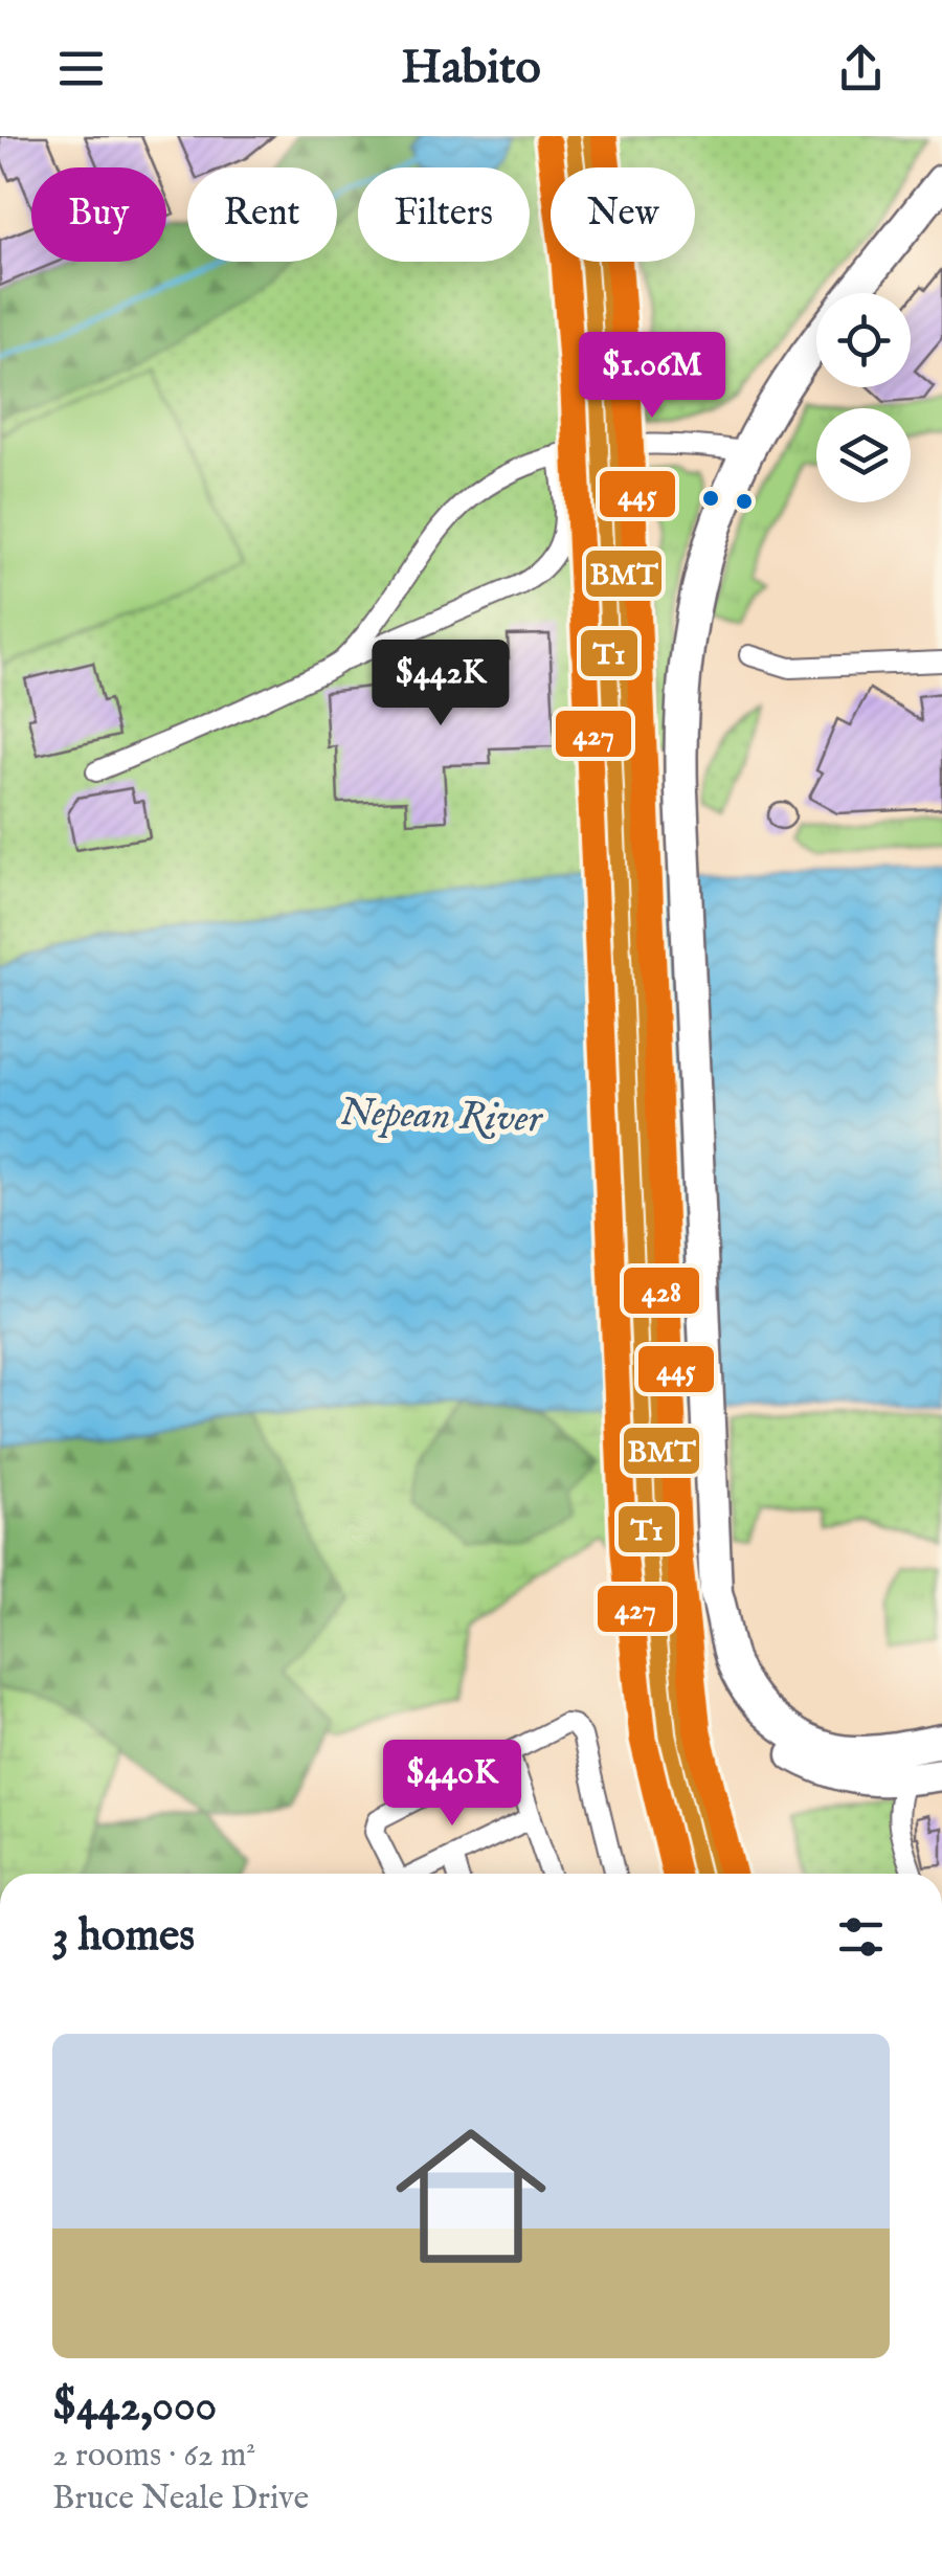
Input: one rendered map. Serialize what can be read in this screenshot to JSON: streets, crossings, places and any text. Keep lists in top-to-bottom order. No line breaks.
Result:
{"water":["Nepean River"],"lines":["transit line BMT","transit line 445","transit line 428","transit line T1","transit line 427"],"page":{"header":"Habito","chip":["Buy","Rent","Filters","New"],"price":["$1.06M","$442K","$440K"],"heading":"3 homes","list":[{"name":"$442,000","note":"2 rooms · 62 m² · Bruce Neale Drive"}]}}
